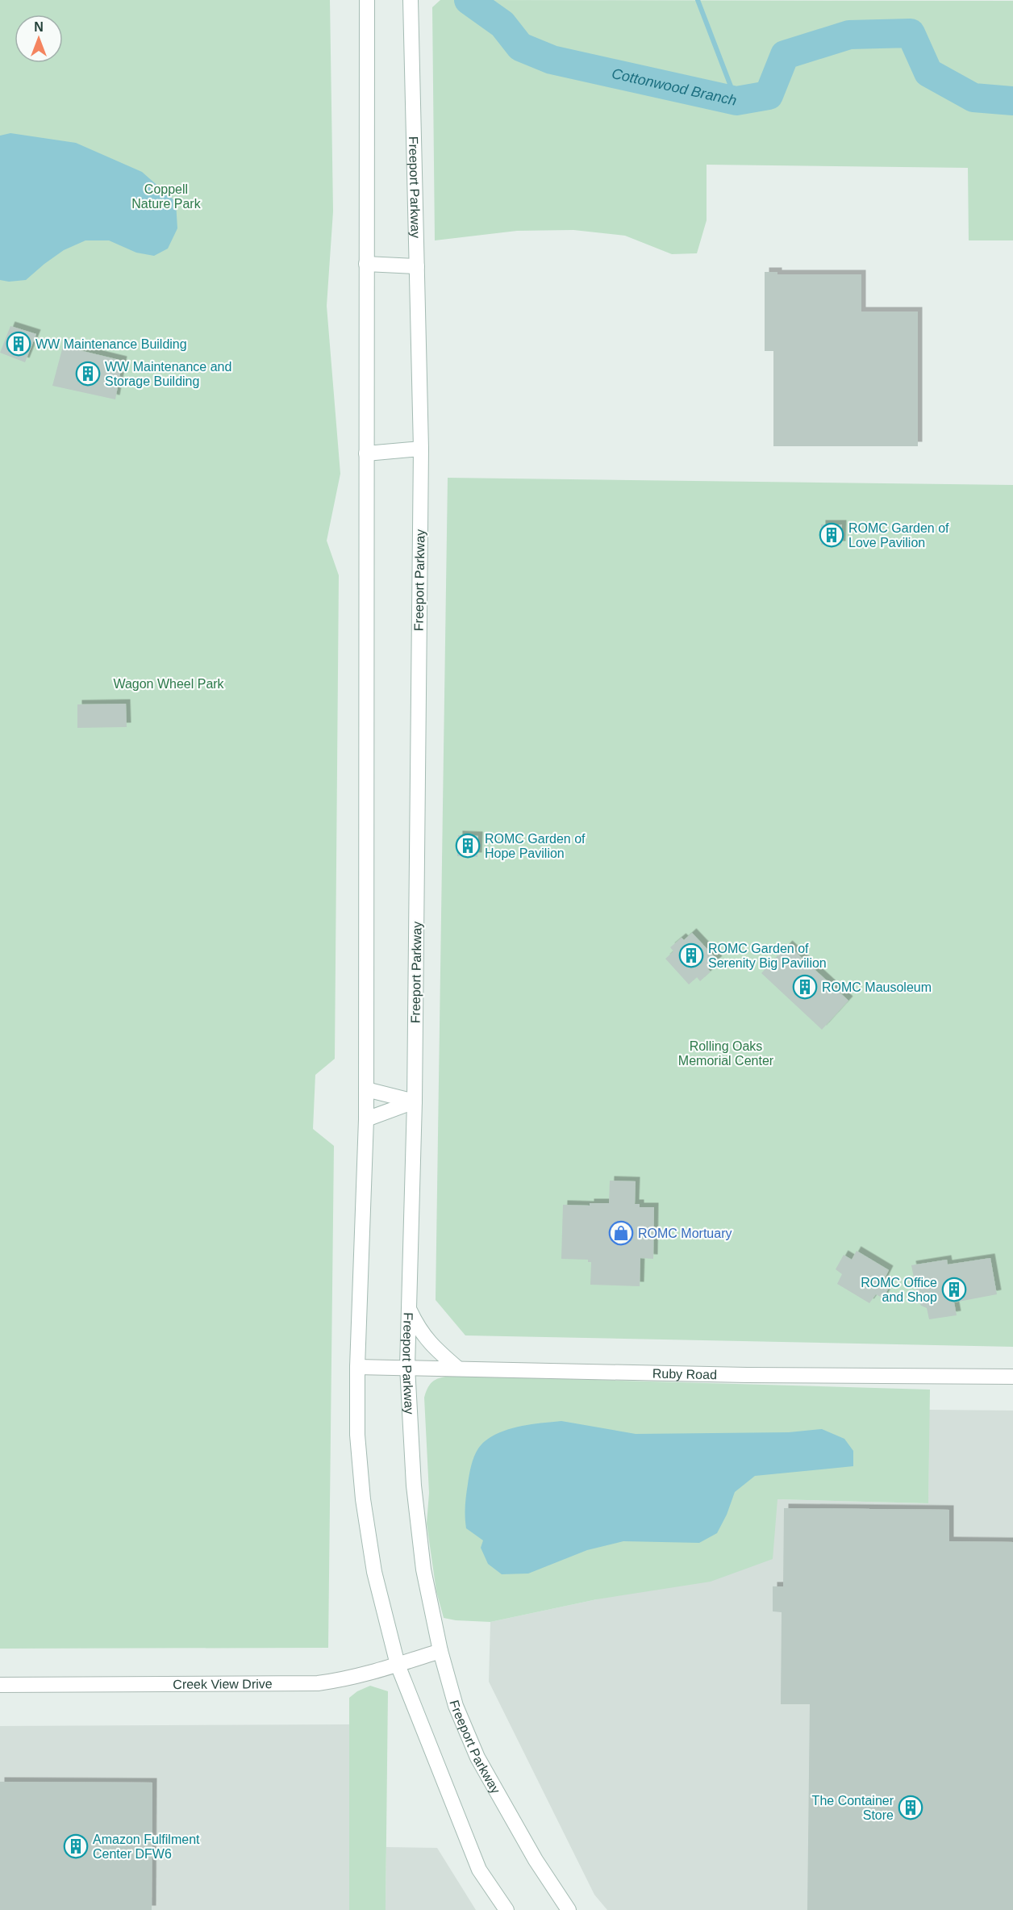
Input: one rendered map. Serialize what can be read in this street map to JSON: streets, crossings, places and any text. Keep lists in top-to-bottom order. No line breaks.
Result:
{"streets":{"main road":["Freeport Parkway","Ruby Road","Creek View Drive"]},"crossings":[["Freeport Parkway","Ruby Road"],["Freeport Parkway","Creek View Drive"]],"water":["Cottonwood Branch"],"parks":["Coppell Nature Park","Wagon Wheel Park","Rolling Oaks Memorial Center"],"places":{"building":["WW Maintenance Building","WW Maintenance and Storage Building","ROMC Garden of Love Pavilion","ROMC Garden of Hope Pavilion","ROMC Garden of Serenity Big Pavilion","ROMC Mausoleum","ROMC Office and Shop","The Container Store","Amazon Fulfilment Center DFW6"],"shop":["ROMC Mortuary"]},"north":"top"}
